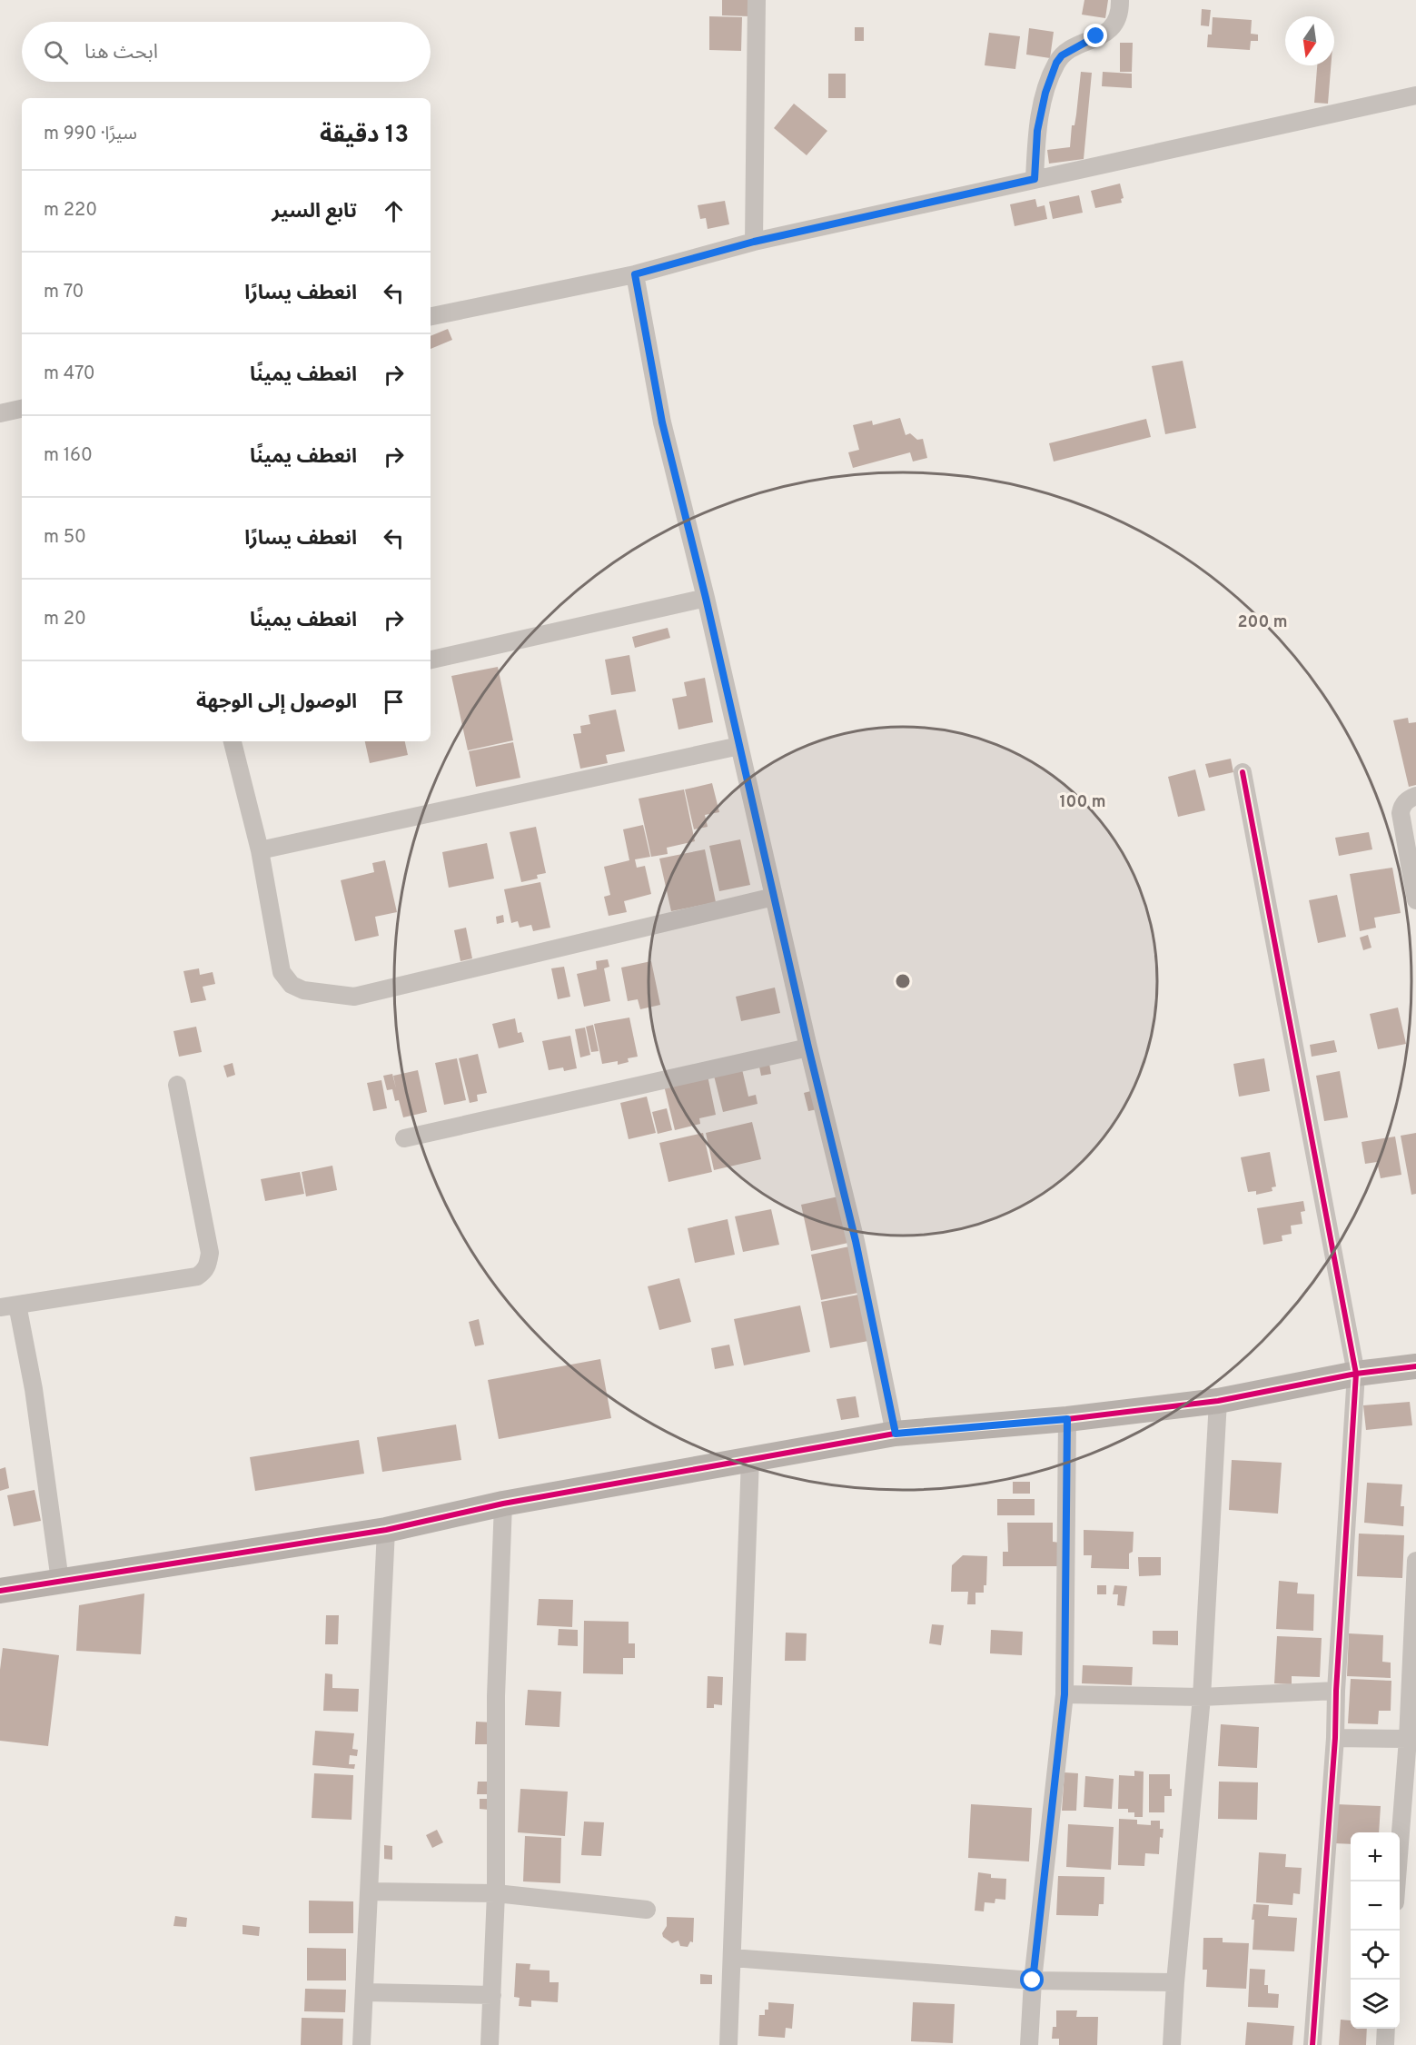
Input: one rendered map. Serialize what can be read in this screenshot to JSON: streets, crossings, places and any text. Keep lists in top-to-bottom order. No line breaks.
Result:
{"north":"bottom","page":{"search":"ابحث هنا","heading":["13 دقيقة","سيرًا · 990 m"],"list":[["تابع السير","220 m"],["انعطف يسارًا","70 m"],["انعطف يمينًا","470 m"],["انعطف يمينًا","160 m"],["انعطف يسارًا","50 m"],["انعطف يمينًا","20 m"],"الوصول إلى الوجهة"],"map_buttons":["+","−"]},"rings":["200 m","100 m"]}
